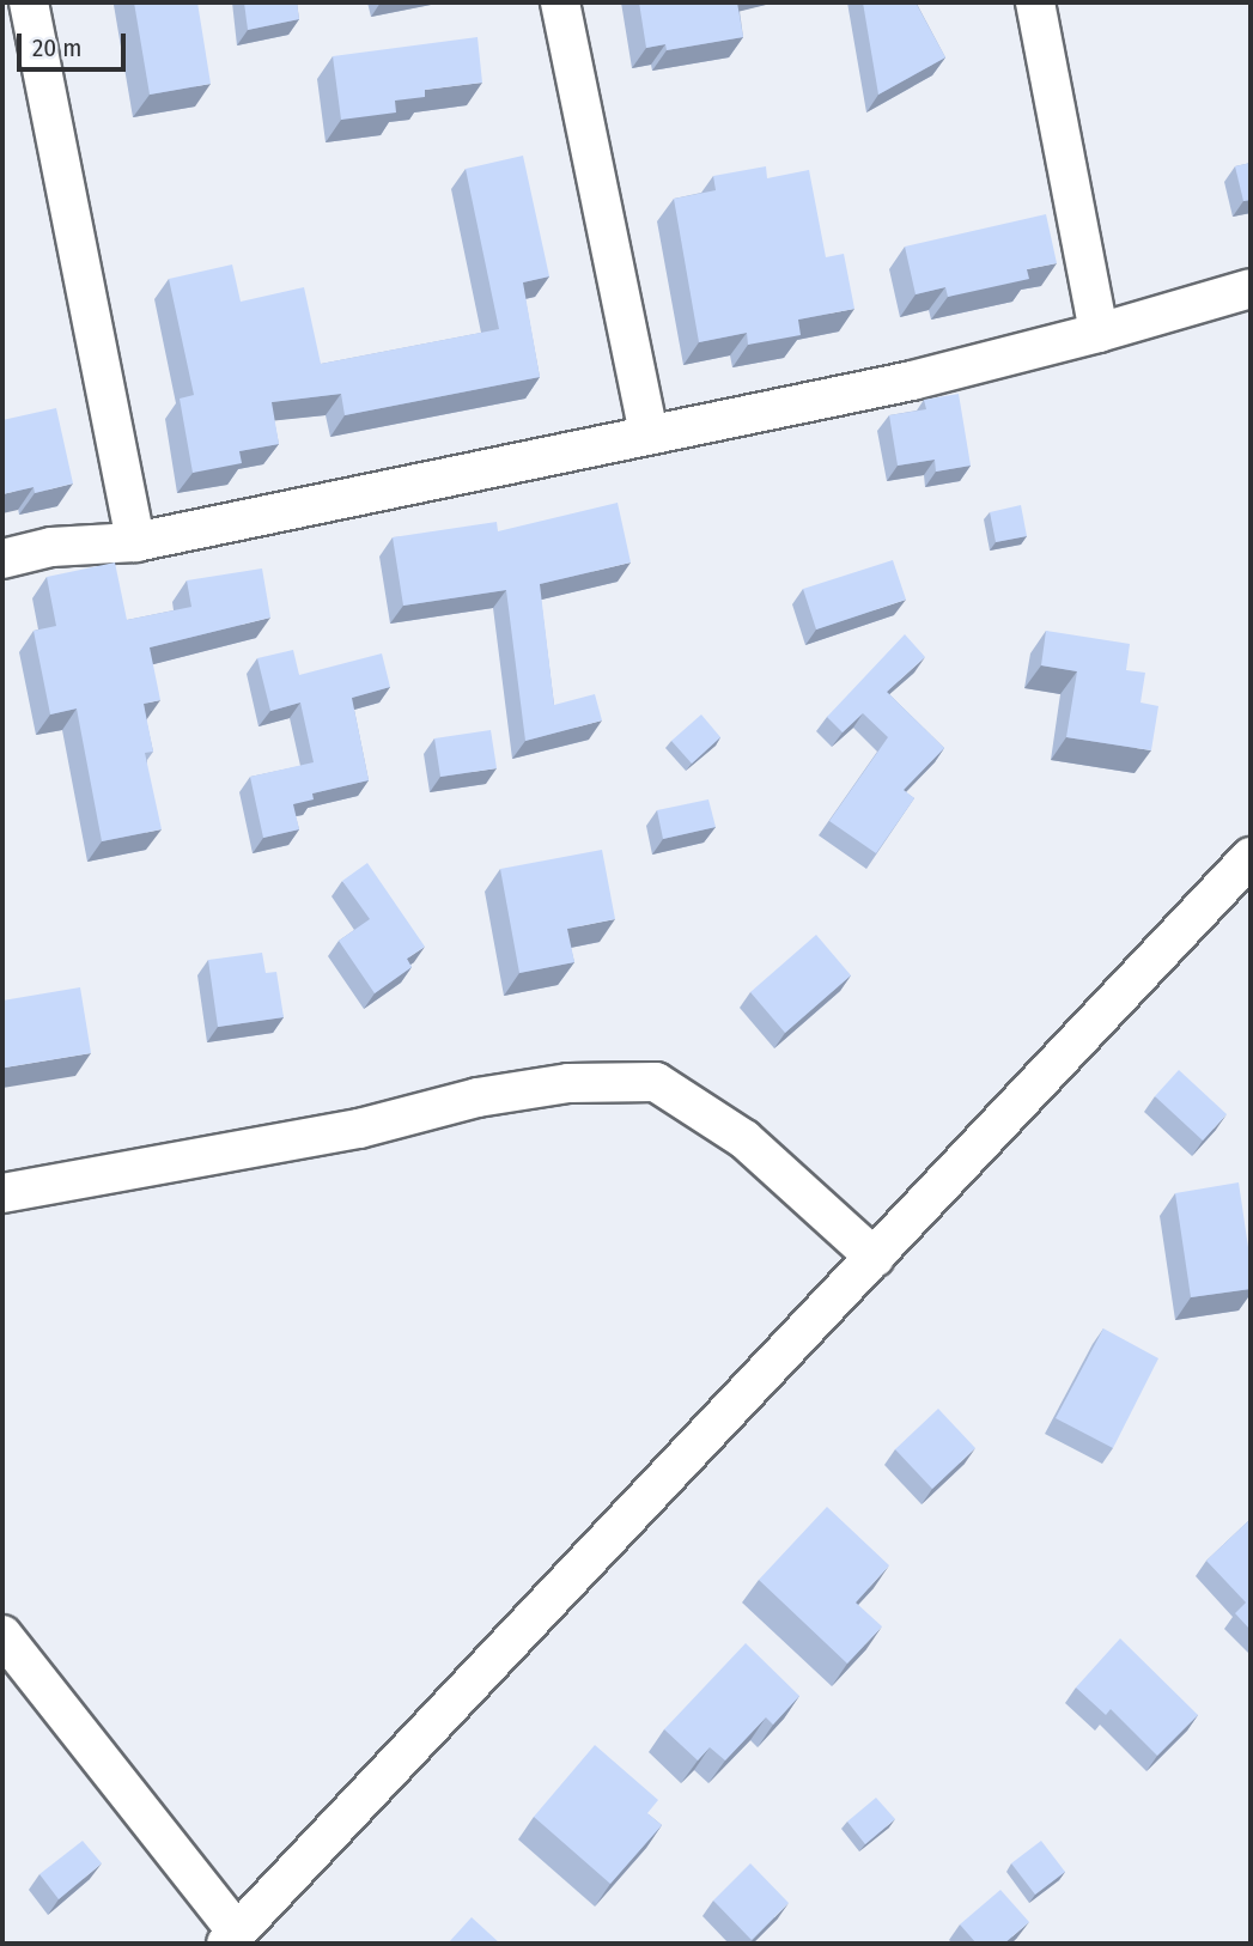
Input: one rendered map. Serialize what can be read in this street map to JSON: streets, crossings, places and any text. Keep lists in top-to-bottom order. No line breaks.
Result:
{"scale_bar":"20 m"}
